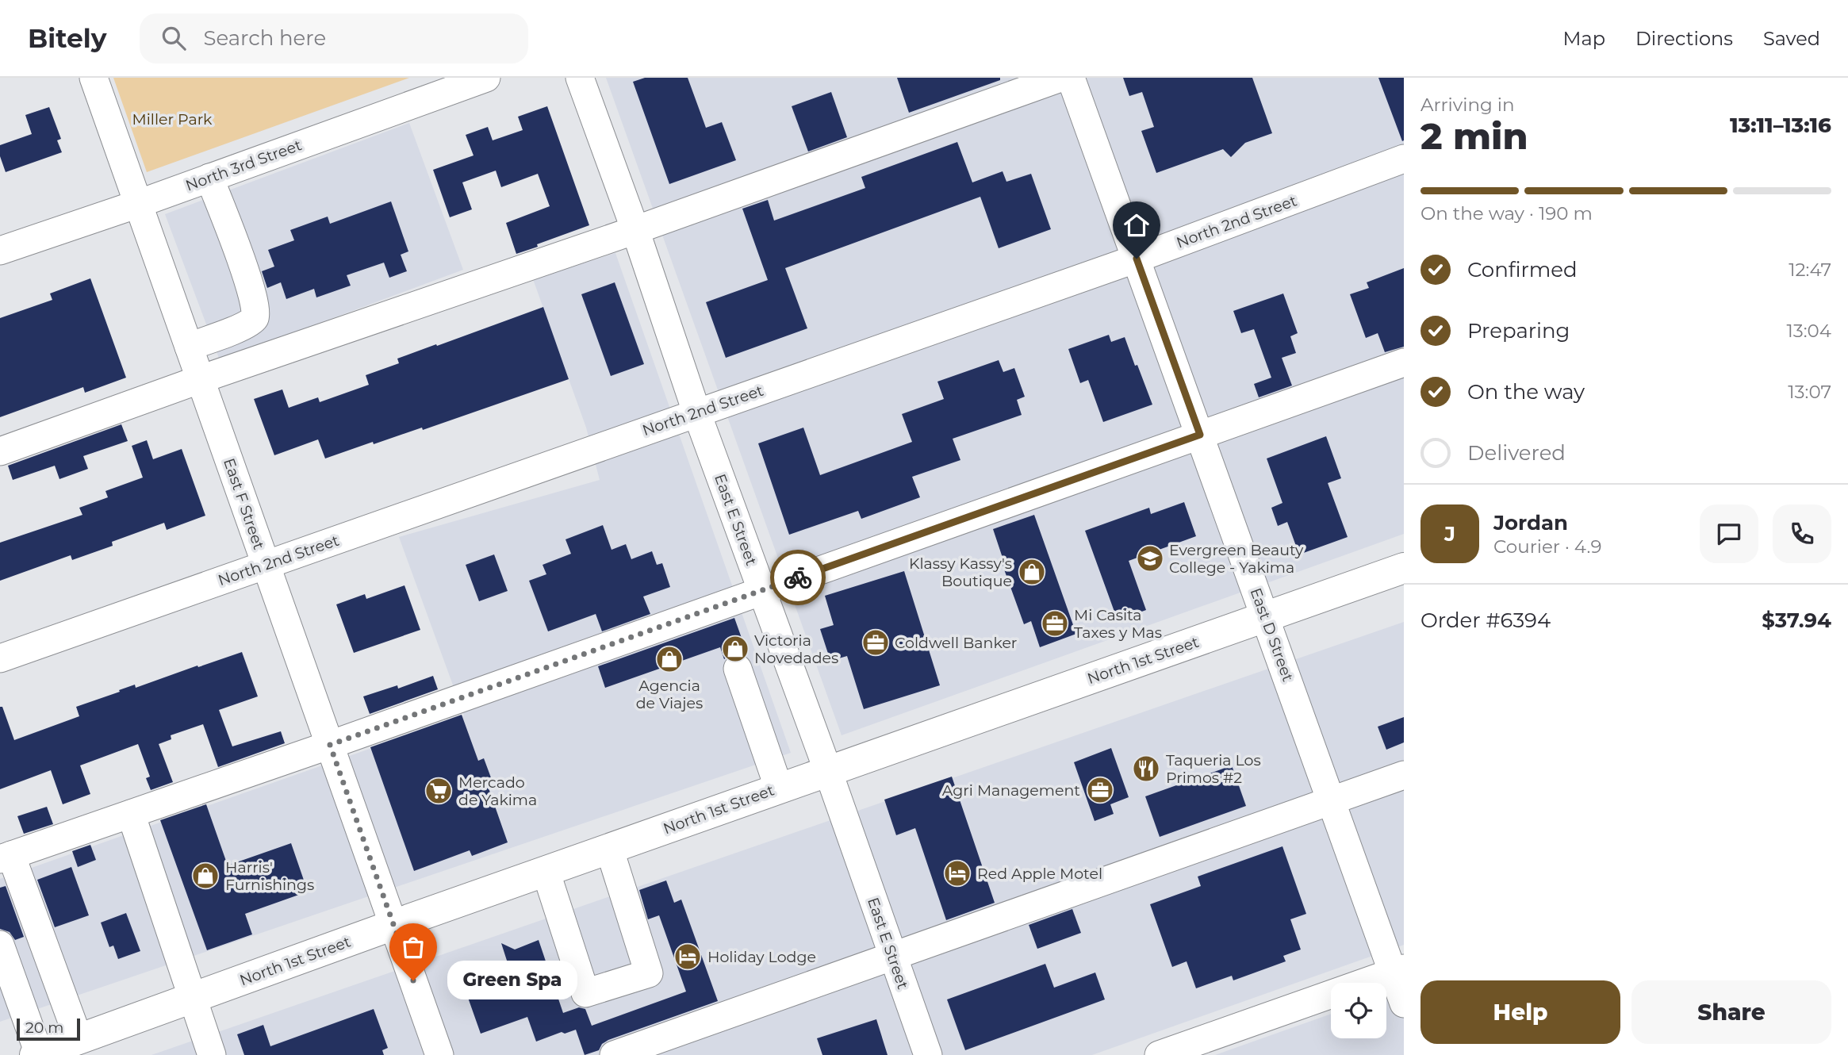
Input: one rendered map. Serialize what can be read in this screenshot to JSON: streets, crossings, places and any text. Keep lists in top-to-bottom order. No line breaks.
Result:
{"streets":{"main road":["North 1st Street"],"street":["North 3rd Street","North 2nd Street","East F Street","East E Street","East D Street"]},"crossings":[["North 3rd Street","East F Street"],["North 2nd Street","East F Street"],["North 2nd Street","East E Street"],["North 2nd Street","East D Street"],["East F Street","North 1st Street"],["East E Street","North 1st Street"],["East D Street","North 1st Street"]],"parks":["Miller Park"],"places":{"school or university":["Evergreen Beauty College - Yakima"],"shop":["Klassy Kassy's Boutique","Victoria Novedades","Agencia de Viajes","Harris' Furnishings"],"office":["Mi Casita Taxes y Mas","Coldwell Banker","Agri Management"],"restaurant":["Taqueria Los Primos #2"],"supermarket":["Mercado de Yakima"],"hotel":["Red Apple Motel","Holiday Lodge"],"other":["Green Spa"]},"scale_bar":"20 m","page":{"header":"Bitely","search":"Search here","nav":["Map","Directions","Saved"],"heading":["2 min","Arriving in","13:11–13:16"],"panel":["Jordan","Courier · 4.9","Order #6394","$37.94"],"bar":"On the way · 190 m","list":[["Confirmed","12:47"],["Preparing","13:04"],["On the way","13:07"],"Delivered"],"round":"J","bubble":"Green Spa","buttons":["Help","Share"],"scale":"20 m"}}
